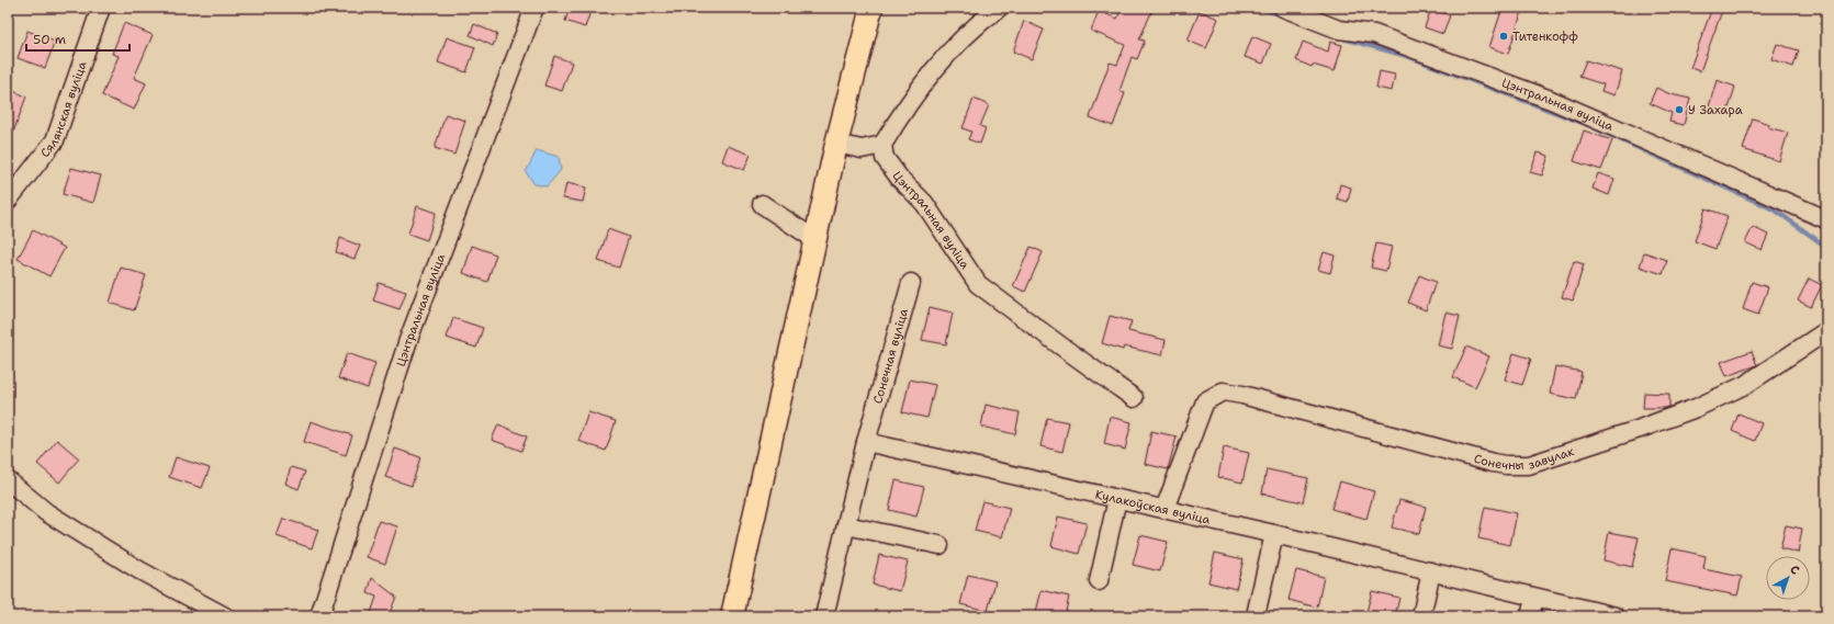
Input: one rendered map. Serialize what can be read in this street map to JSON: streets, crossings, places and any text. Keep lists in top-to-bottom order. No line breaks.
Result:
{"streets":{"street":["Цэнтральная вуліца","Сялянская вуліца","Сонечная вуліца","Сонечны завулак","Кулакоўская вуліца"]},"crossings":[["Сонечная вуліца","Кулакоўская вуліца"],["Сонечны завулак","Кулакоўская вуліца"]],"places":["Титенкофф","У Захара"],"scale_bar":"50 m","north":"top right"}
